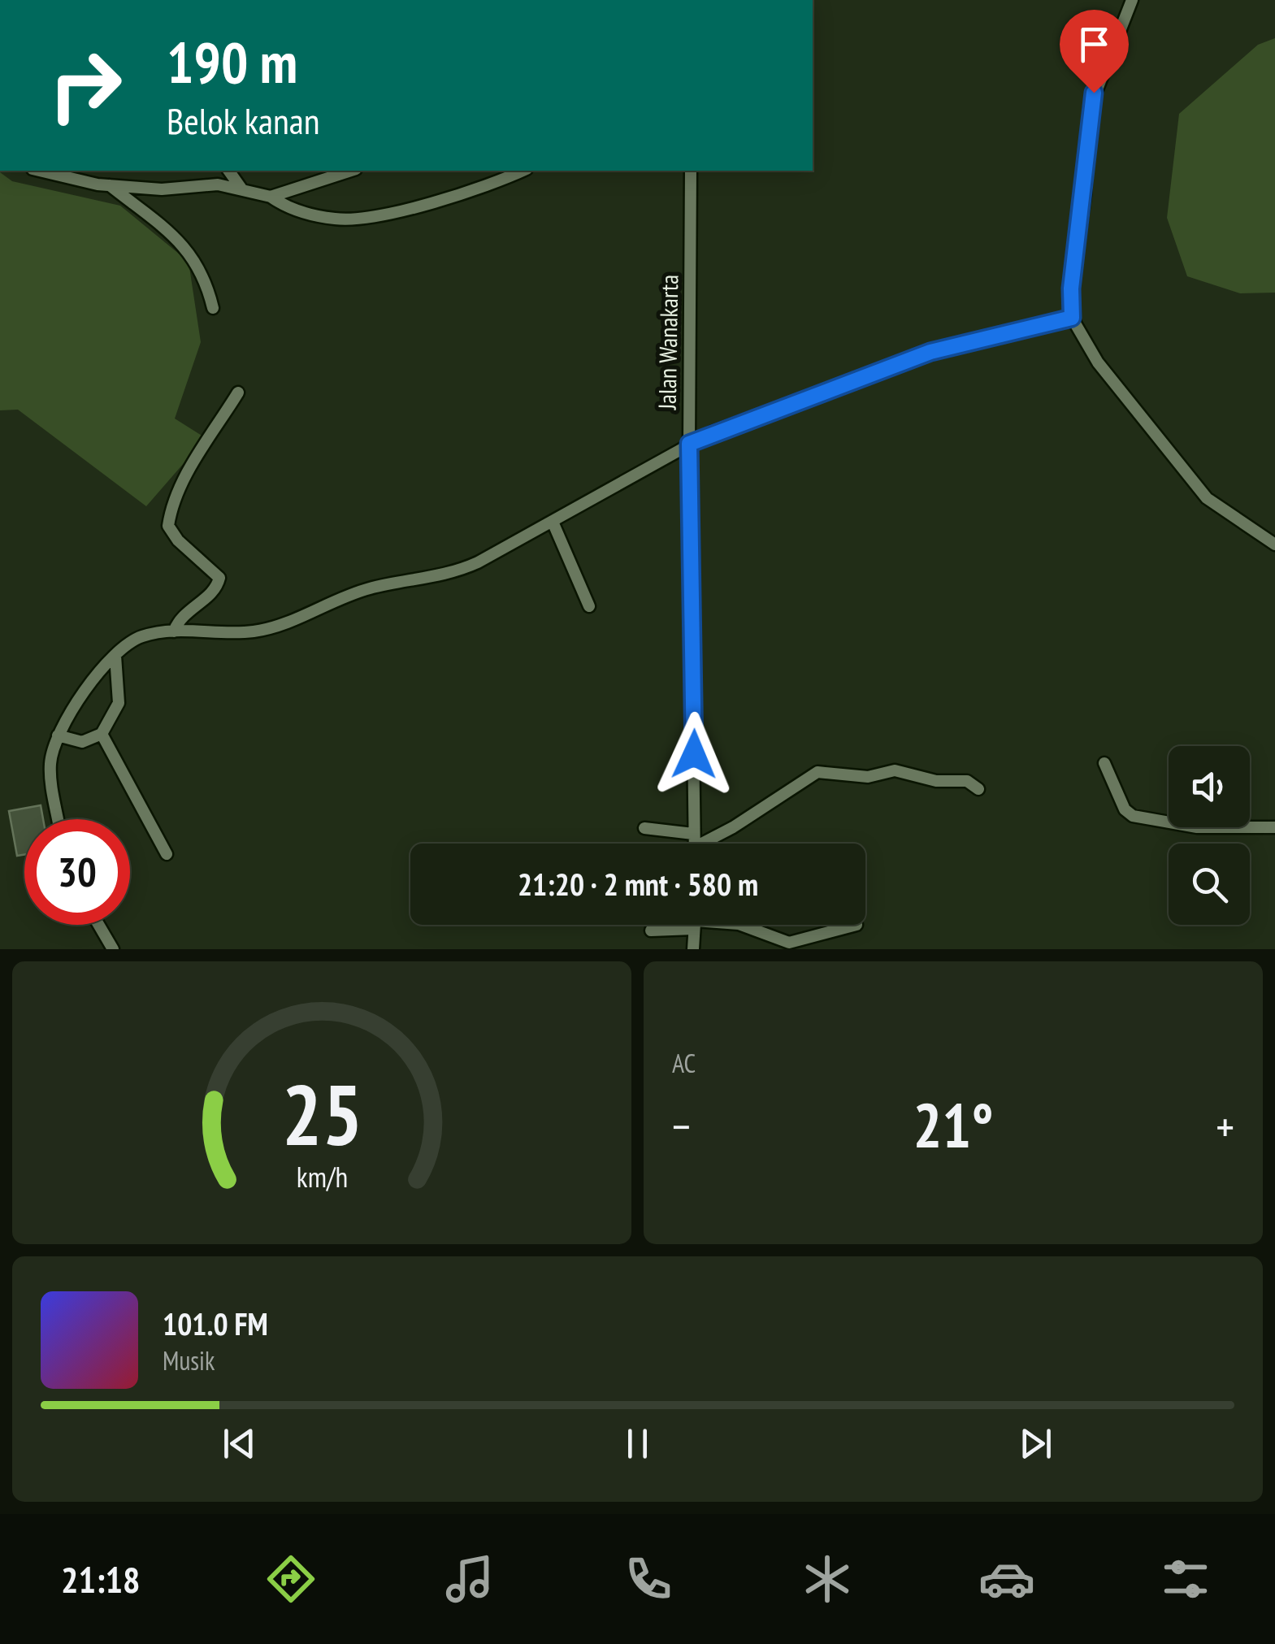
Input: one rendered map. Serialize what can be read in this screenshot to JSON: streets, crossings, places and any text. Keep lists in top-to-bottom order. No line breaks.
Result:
{"streets":{"street":["Jalan Wanakarta"]},"page":{"turn":["190 m","Belok kanan"],"limit":"30","trip":"21:20 · 2 mnt · 580 m","tile":"AC","heat":["−","21°","+"],"song":["101.0 FM","Musik"],"tabs":"21:18","gauge":["25","km/h"]}}
